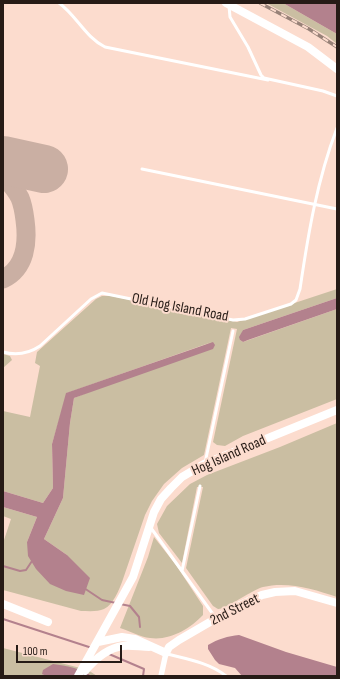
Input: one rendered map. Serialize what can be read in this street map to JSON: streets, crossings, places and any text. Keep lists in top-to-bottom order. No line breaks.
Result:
{"streets":{"street":["Hog Island Road","2nd Street"],"lane":["Old Hog Island Road"]},"scale_bar":"100 m"}
